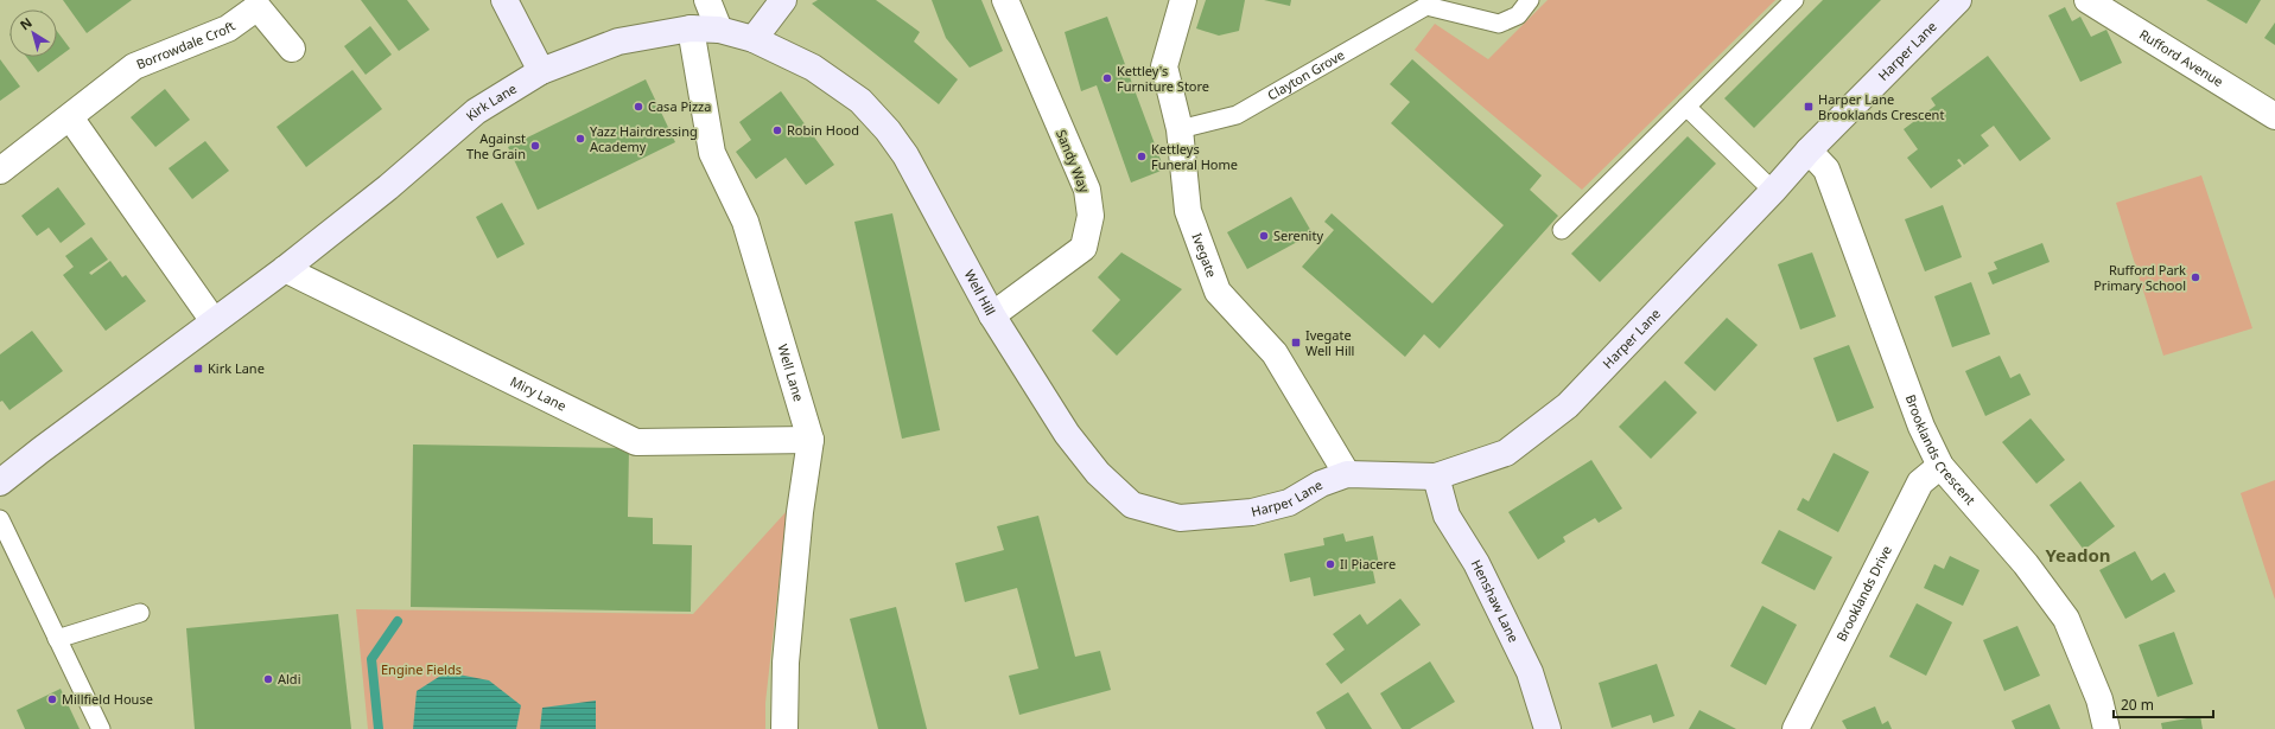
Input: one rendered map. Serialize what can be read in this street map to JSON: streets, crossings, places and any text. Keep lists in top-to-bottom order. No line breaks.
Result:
{"streets":{"street":["Borrowdale Croft","Harper Lane","Rufford Avenue","Kirk Lane","Sandy Way","Ivegate","Well Hill","Well Lane","Miry Lane","Brooklands Crescent","Brooklands Drive","Henshaw Lane"],"lane":["Clayton Grove"]},"crossings":[["Harper Lane","Ivegate"],["Harper Lane","Well Hill"],["Harper Lane","Brooklands Crescent"],["Harper Lane","Henshaw Lane"],["Clayton Grove","Ivegate"],["Kirk Lane","Well Hill"],["Kirk Lane","Well Lane"],["Kirk Lane","Miry Lane"],["Sandy Way","Well Hill"],["Well Lane","Miry Lane"],["Brooklands Crescent","Brooklands Drive"]],"districts":["Yeadon"],"parks":["Engine Fields"],"places":{"other":["Kettley's Furniture Store","Casa Pizza","Robin Hood","Yazz Hairdressing Academy","Against The Grain","Kettleys Funeral Home","Serenity","Rufford Park Primary School","Il Piacere","Aldi","Millfield House"],"transit":["Harper Lane Brooklands Crescent","Ivegate Well Hill","Kirk Lane"]},"scale_bar":"20 m","north":"top left"}
